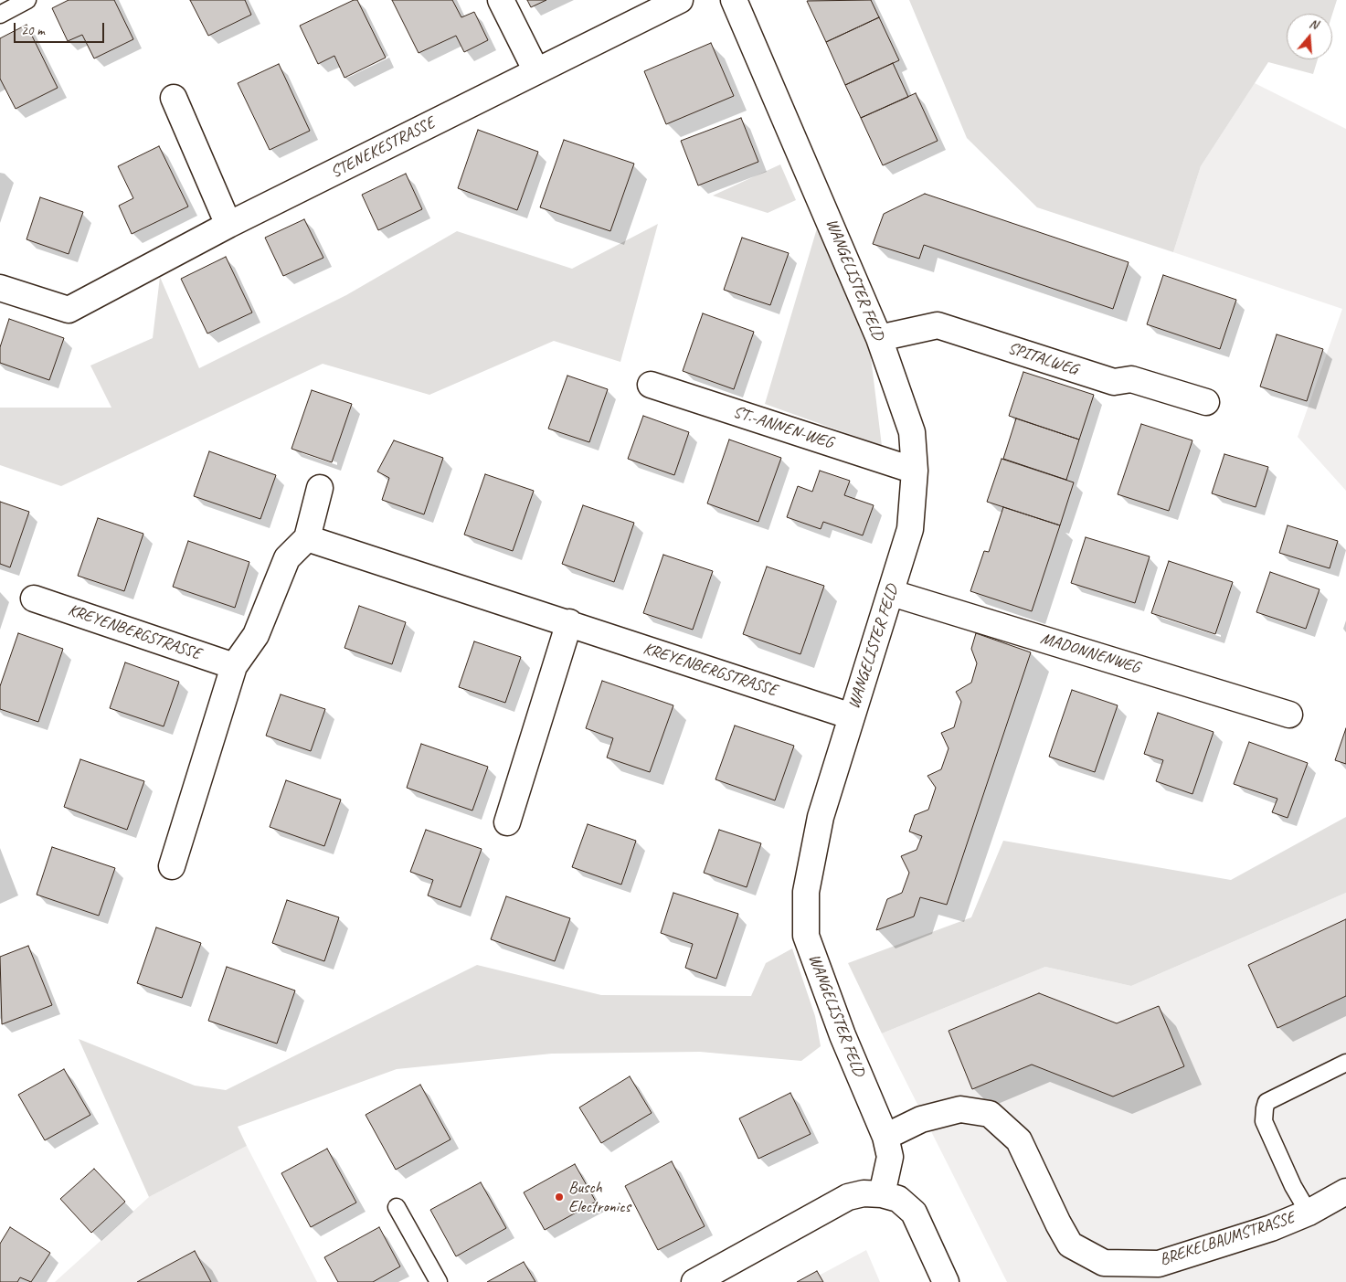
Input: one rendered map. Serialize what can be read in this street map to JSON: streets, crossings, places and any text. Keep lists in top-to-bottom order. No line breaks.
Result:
{"streets":{"street":["STENEKESTRASSE","WANGELISTER FELD","SPITALWEG","ST.-ANNEN-WEG","KREYENBERGSTRASSE","MADONNENWEG","BREKELBAUMSTRASSE"]},"crossings":[["WANGELISTER FELD","SPITALWEG"],["WANGELISTER FELD","ST.-ANNEN-WEG"],["WANGELISTER FELD","KREYENBERGSTRASSE"],["WANGELISTER FELD","MADONNENWEG"],["WANGELISTER FELD","BREKELBAUMSTRASSE"]],"places":["Busch Electronics"],"scale_bar":"20 m","north":"top"}
